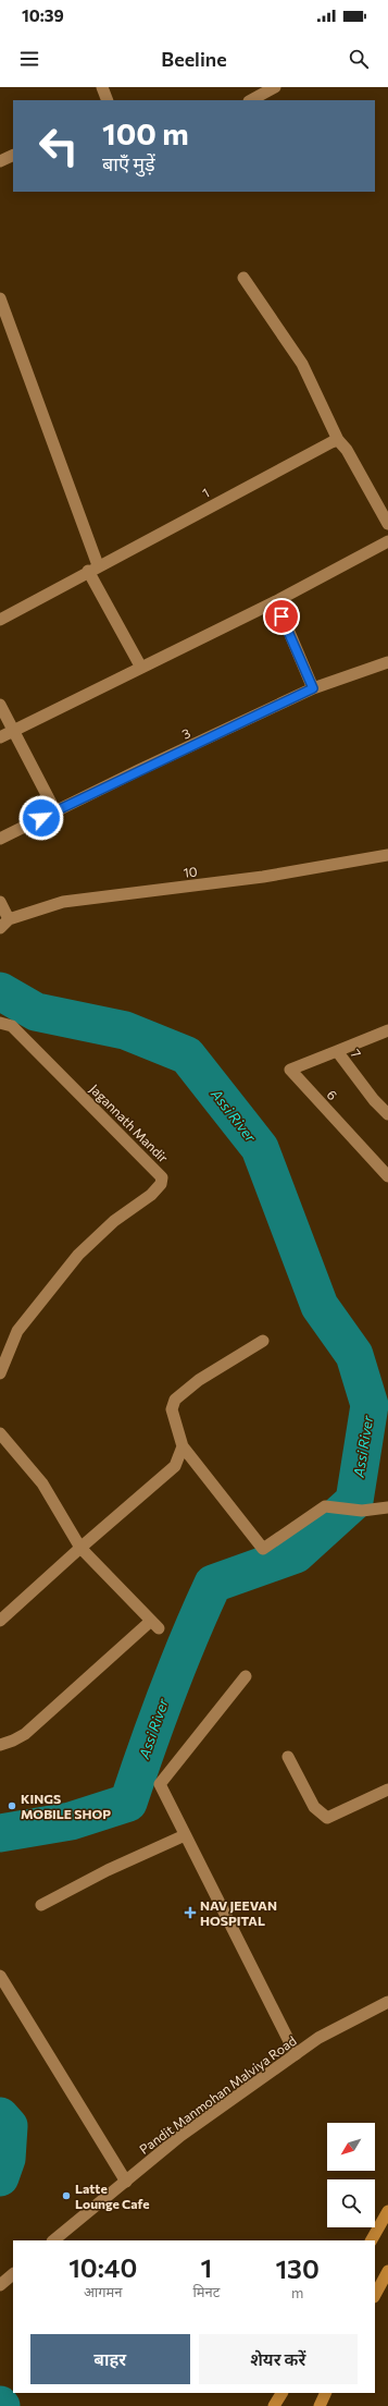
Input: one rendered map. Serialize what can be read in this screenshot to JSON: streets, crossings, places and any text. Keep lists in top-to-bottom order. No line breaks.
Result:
{"streets":{"street":["1","3","10","7","6","Jagannath Mandir","Pandit Manmohan Malviya Road"]},"crossings":[["7","6"]],"water":["Assi River"],"places":{"other":["KINGS MOBILE SHOP","Latte Lounge Cafe"],"health":["NAV JEEVAN HOSPITAL"]},"north":"bottom left","page":{"status":"10:39","header":"Beeline","turn":["100 m","बाएँ मुड़ें"],"eta":["10:40","आगमन","1","मिनट","130","m"],"buttons":["बाहर","शेयर करें"]}}
